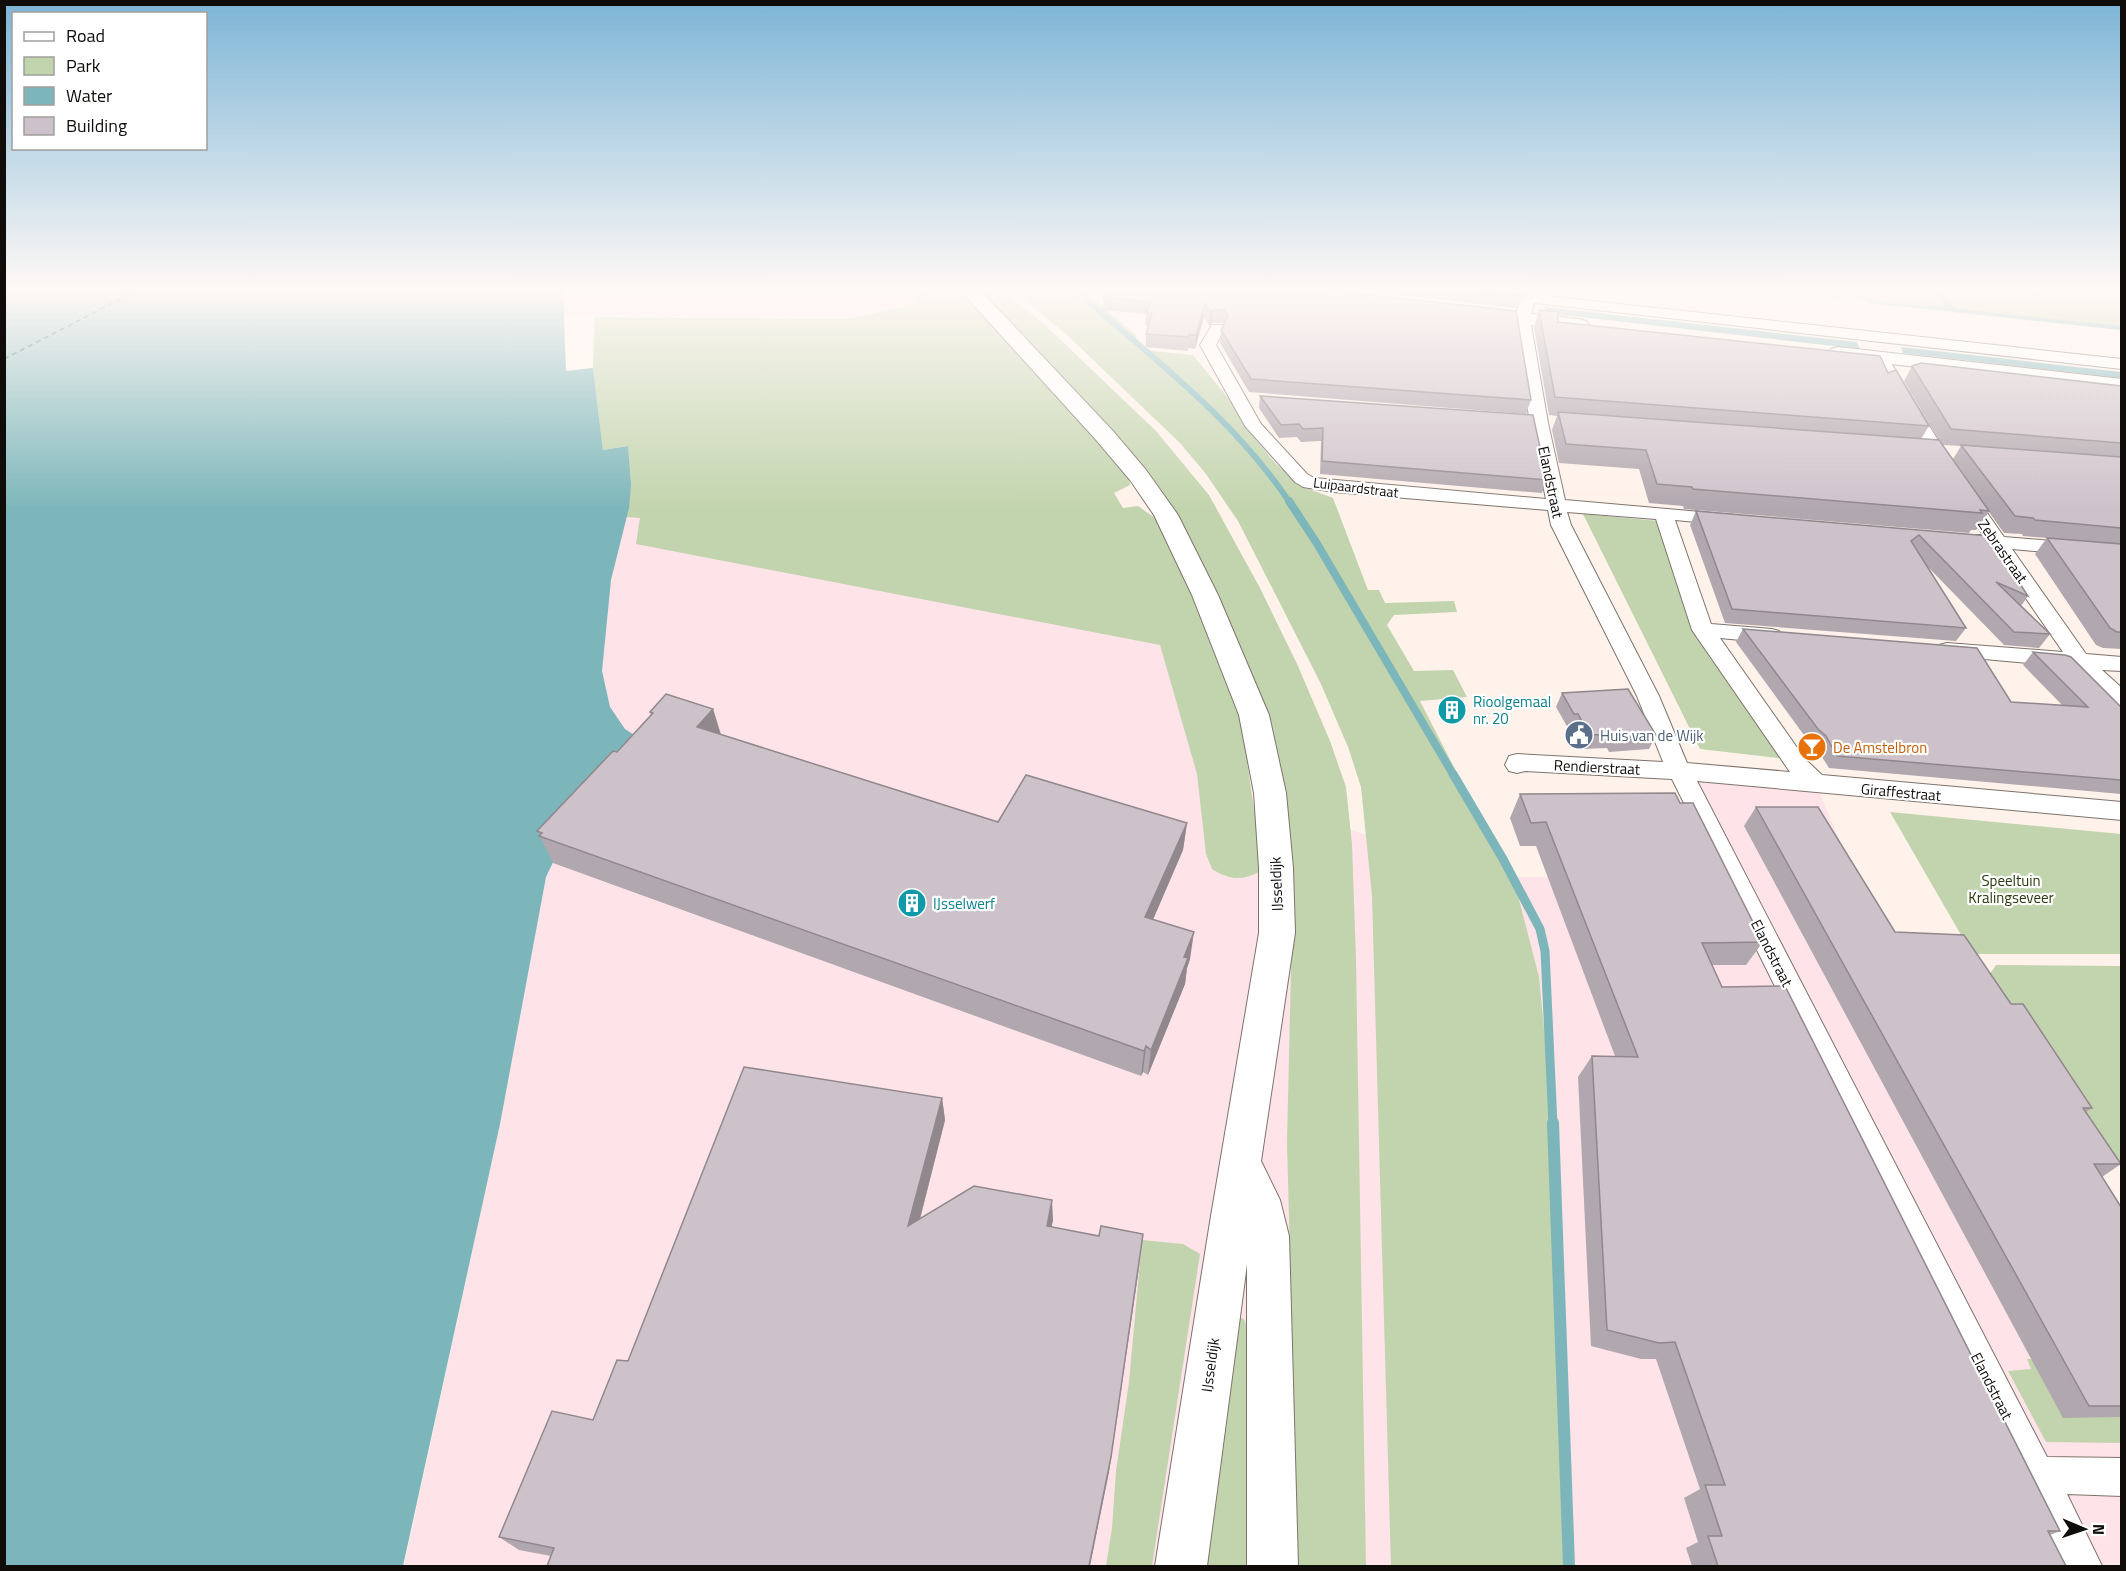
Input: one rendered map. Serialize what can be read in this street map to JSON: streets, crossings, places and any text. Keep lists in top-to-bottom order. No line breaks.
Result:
{"streets":{"street":["Elandstraat","Luipaardstraat","Zebrastraat","Rendierstraat","Giraffestraat","IJsseldijk"]},"crossings":[["Elandstraat","Luipaardstraat"],["Elandstraat","Rendierstraat"],["Elandstraat","Giraffestraat"],["Rendierstraat","Giraffestraat"]],"parks":["Speeltuin Kralingseveer"],"places":{"building":["Rioolgemaal nr. 20","IJsselwerf"],"public building":["Huis van de Wijk"],"bar":["De Amstelbron"]},"legend":["Road","Park","Water","Building"],"north":"right"}
